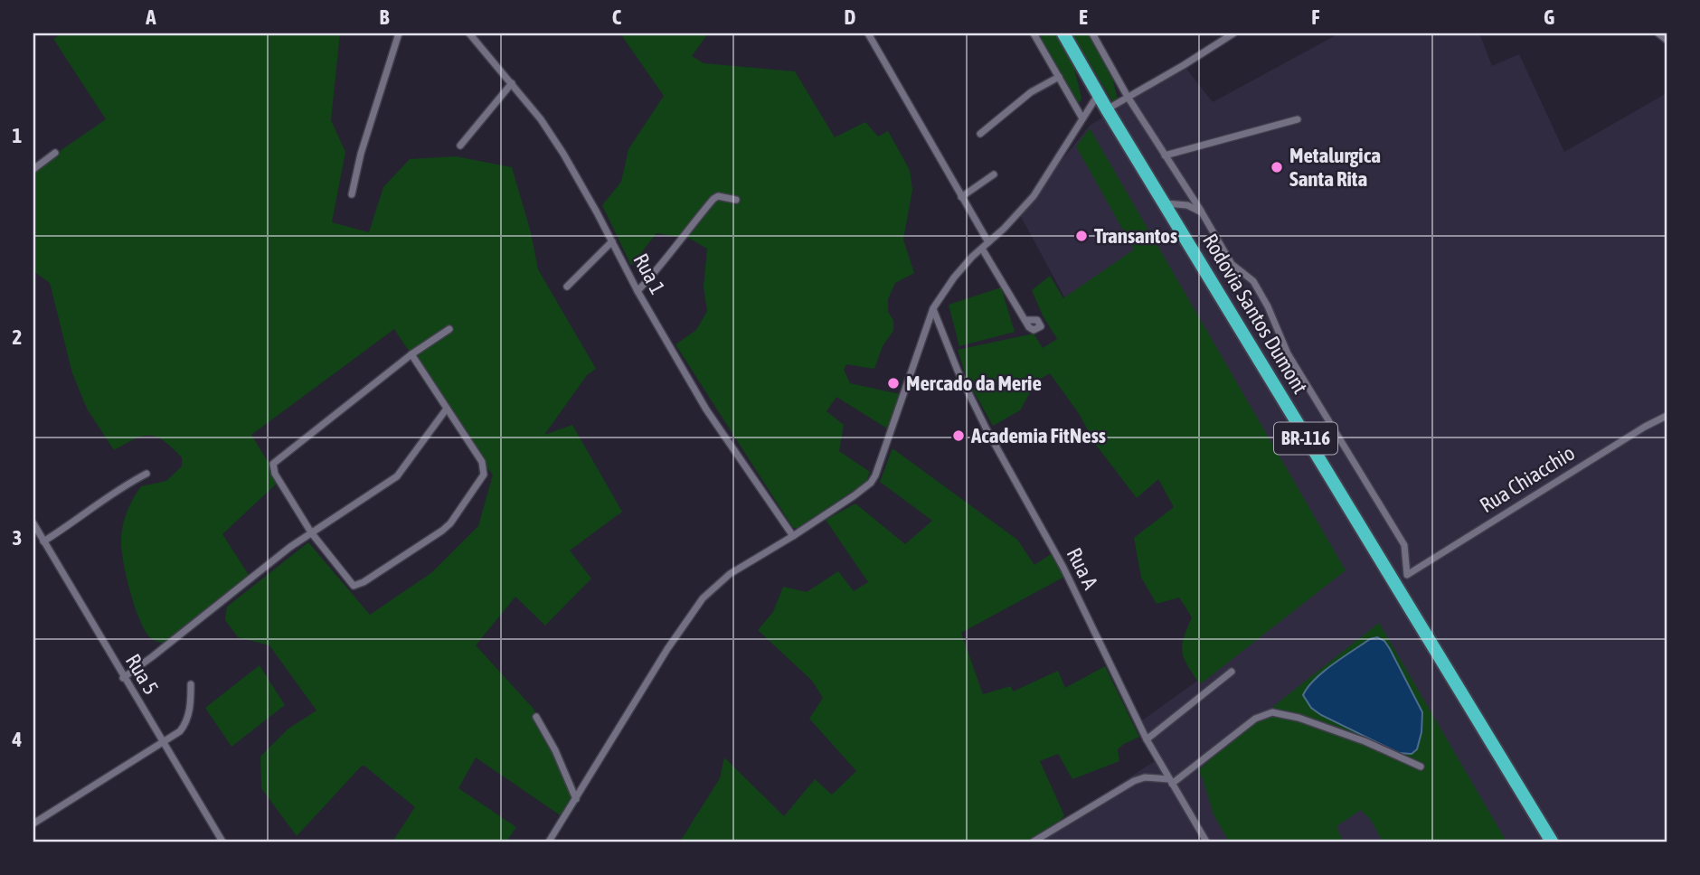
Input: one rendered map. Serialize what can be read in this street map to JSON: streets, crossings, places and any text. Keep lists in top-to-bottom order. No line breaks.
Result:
{"streets":{"highway":["Rodovia Santos Dumont","BR-116"],"street":["Rua 1","Rua Chiacchio","Rua A","Rua 5"]},"places":["Metalurgica Santa Rita","Transantos","Mercado da Merie","Academia FitNess"],"grid":{"columns":["A","B","C","D","E","F","G"],"rows":["1","2","3","4"]}}
